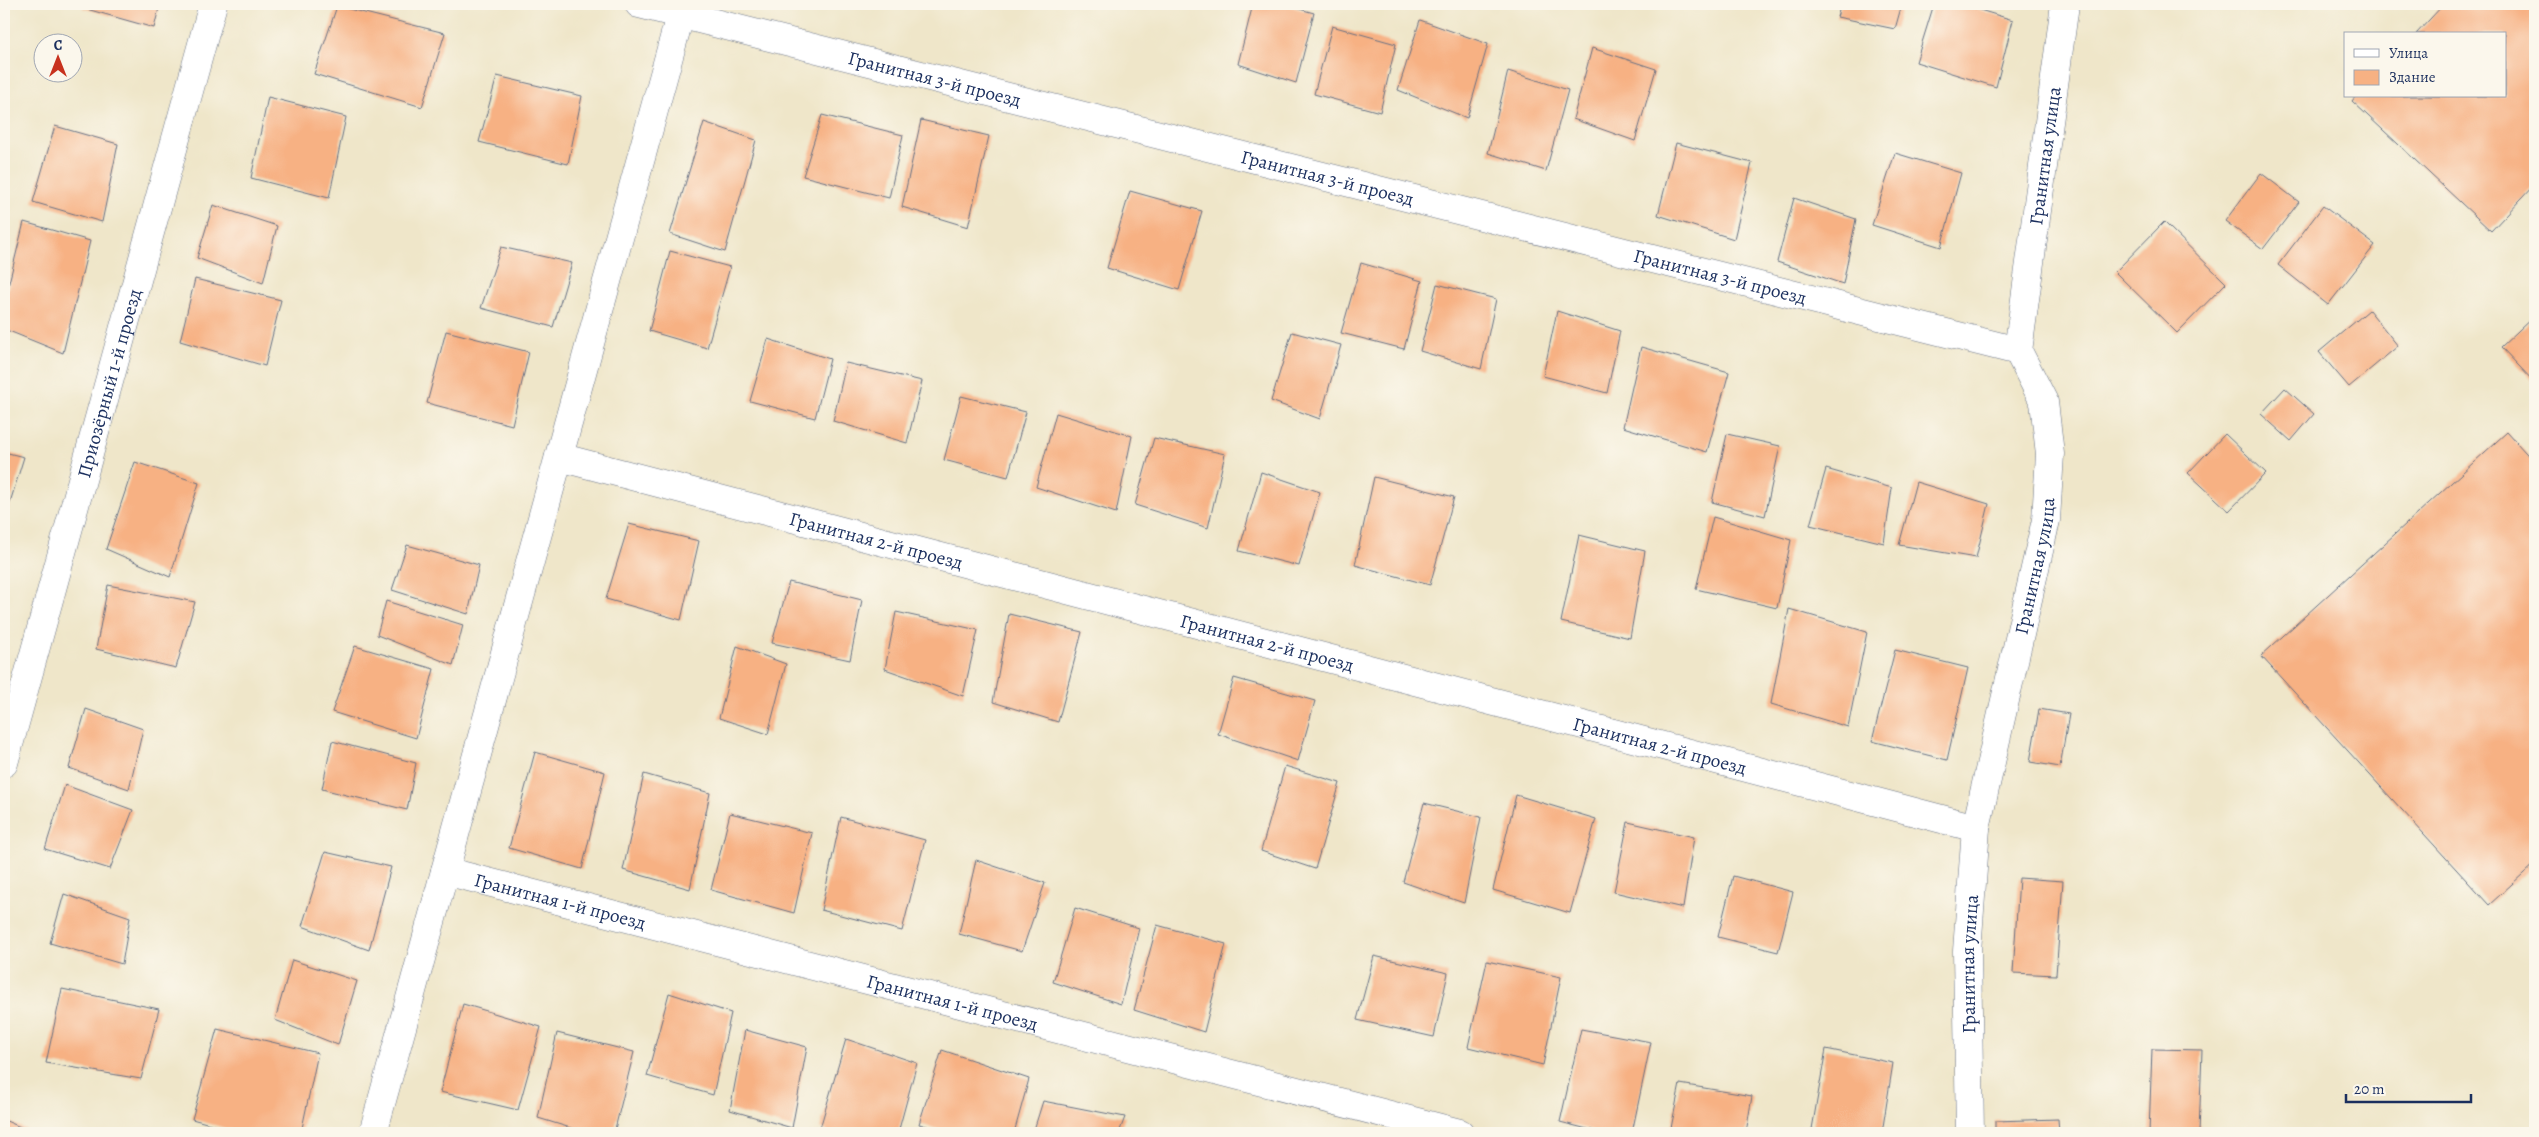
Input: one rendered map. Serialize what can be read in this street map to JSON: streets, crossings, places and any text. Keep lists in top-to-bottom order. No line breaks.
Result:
{"streets":{"street":["Гранитная 3-й проезд","Гранитная улица","Приозёрный 1-й проезд","Гранитная 2-й проезд","Гранитная 1-й проезд"]},"crossings":[["Гранитная 3-й проезд","Гранитная улица"],["Гранитная улица","Гранитная 2-й проезд"]],"legend":["Улица","Здание"],"scale_bar":"20 m","north":"top"}
